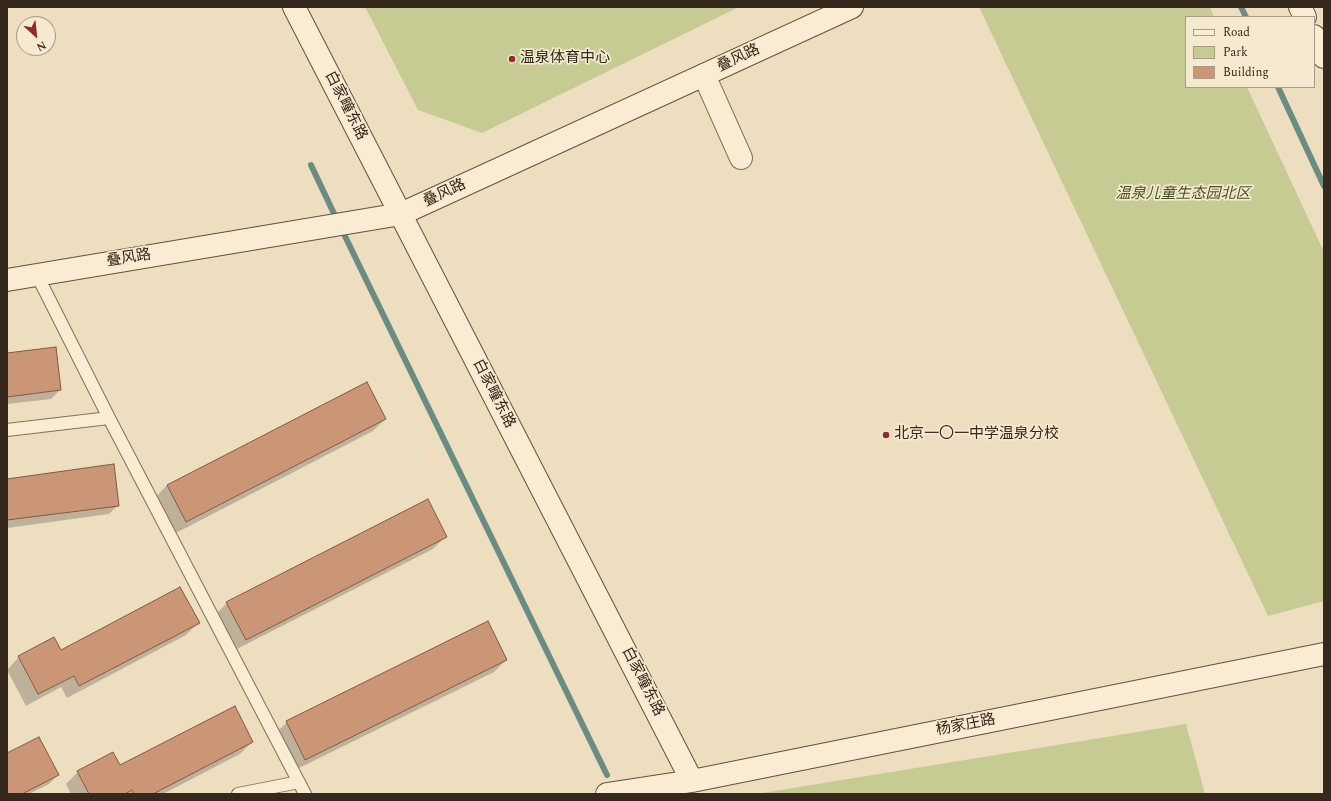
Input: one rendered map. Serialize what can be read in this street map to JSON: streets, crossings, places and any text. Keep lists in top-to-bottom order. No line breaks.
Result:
{"streets":{"street":["叠风路","白家疃东路","杨家庄路"]},"crossings":[["叠风路","白家疃东路"],["白家疃东路","杨家庄路"]],"parks":["温泉儿童生态园北区"],"places":["温泉体育中心","北京一〇一中学温泉分校"],"legend":["Road","Park","Building"],"north":"bottom right"}
